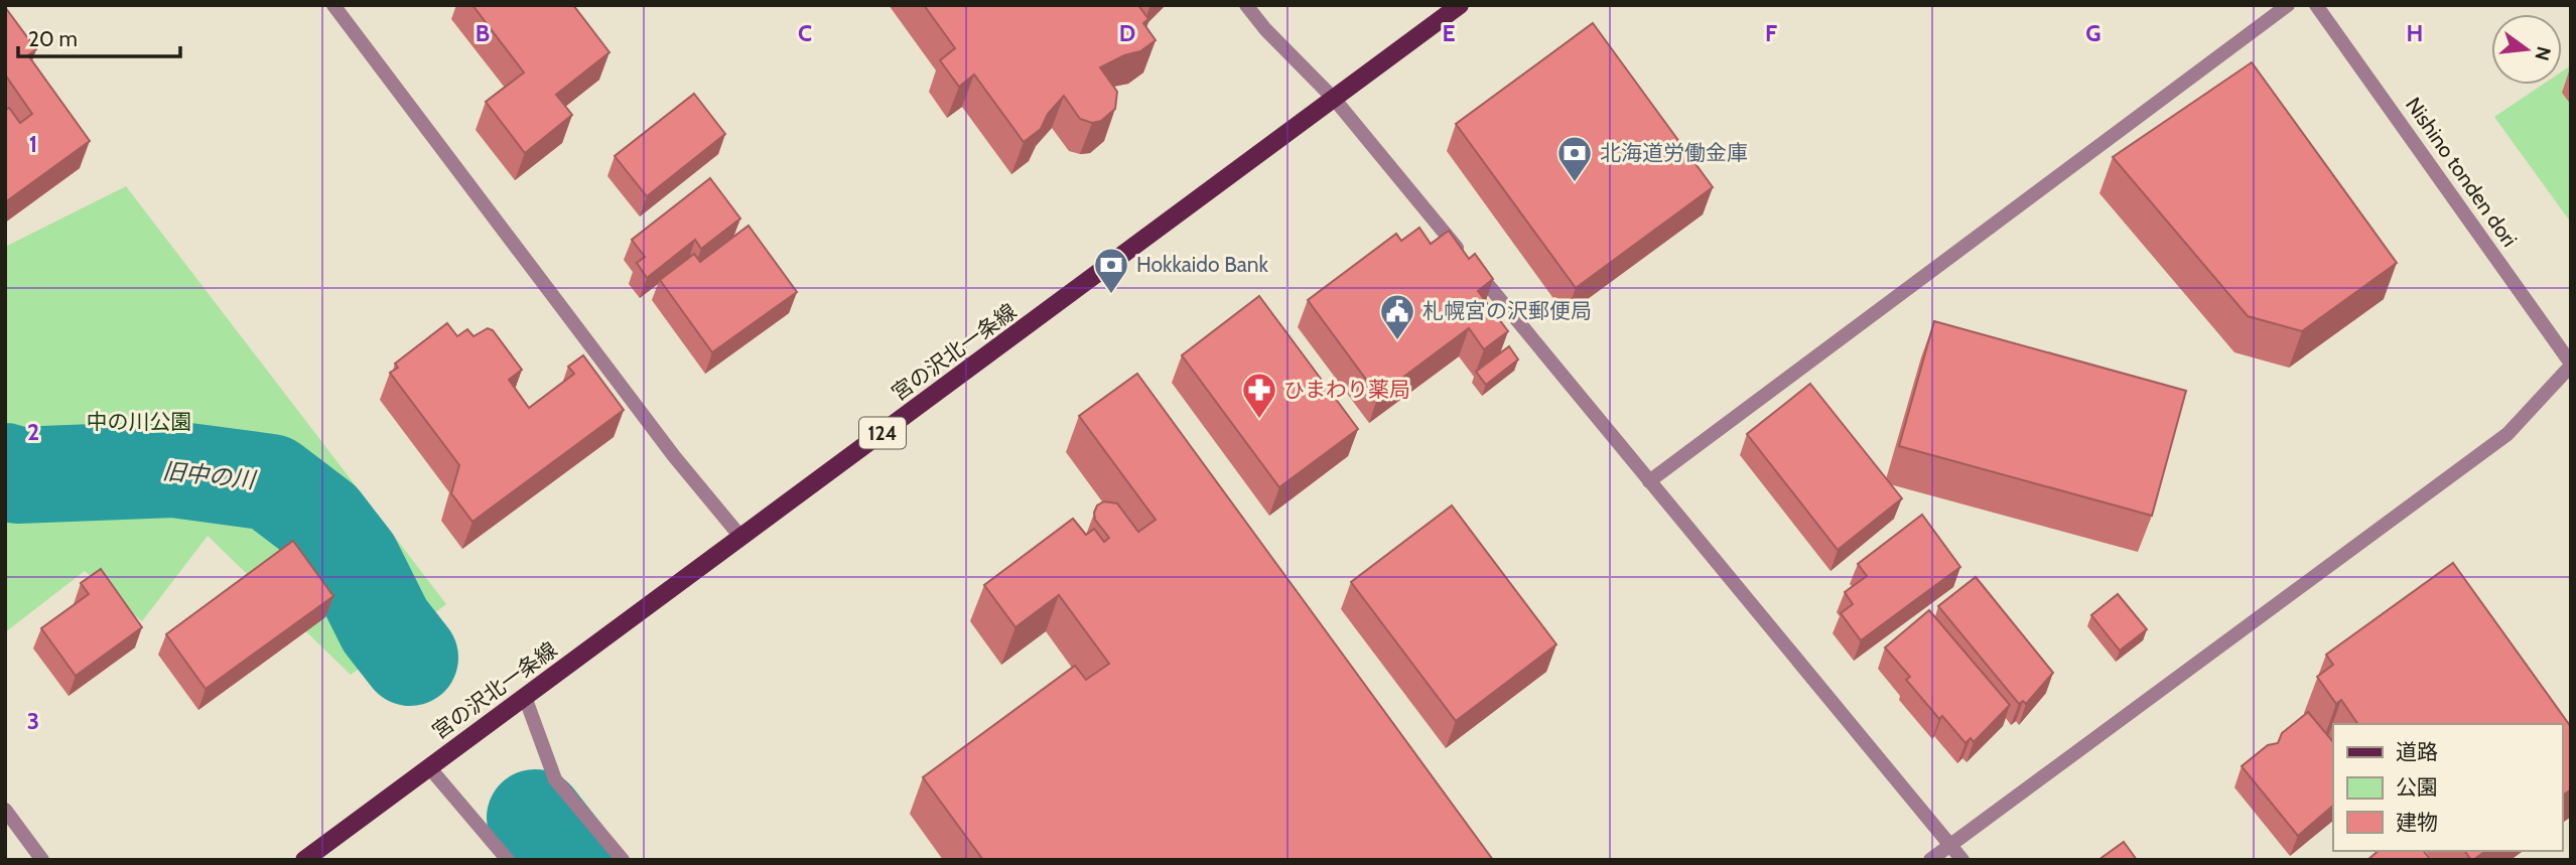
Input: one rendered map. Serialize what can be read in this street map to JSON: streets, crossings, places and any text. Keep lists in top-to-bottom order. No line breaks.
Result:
{"streets":{"main road":["宮の沢北一条線","124"],"street":["Nishino tonden dori"]},"water":["旧中の川"],"parks":["中の川公園"],"places":{"bank":["北海道労働金庫","Hokkaido Bank"],"public building":["札幌宮の沢郵便局"],"pharmacy":["ひまわり薬局"]},"legend":["道路","公園","建物"],"scale_bar":"20 m","north":"right","grid":{"columns":["B","C","D","E","F","G","H"],"rows":["1","2","3"]}}
